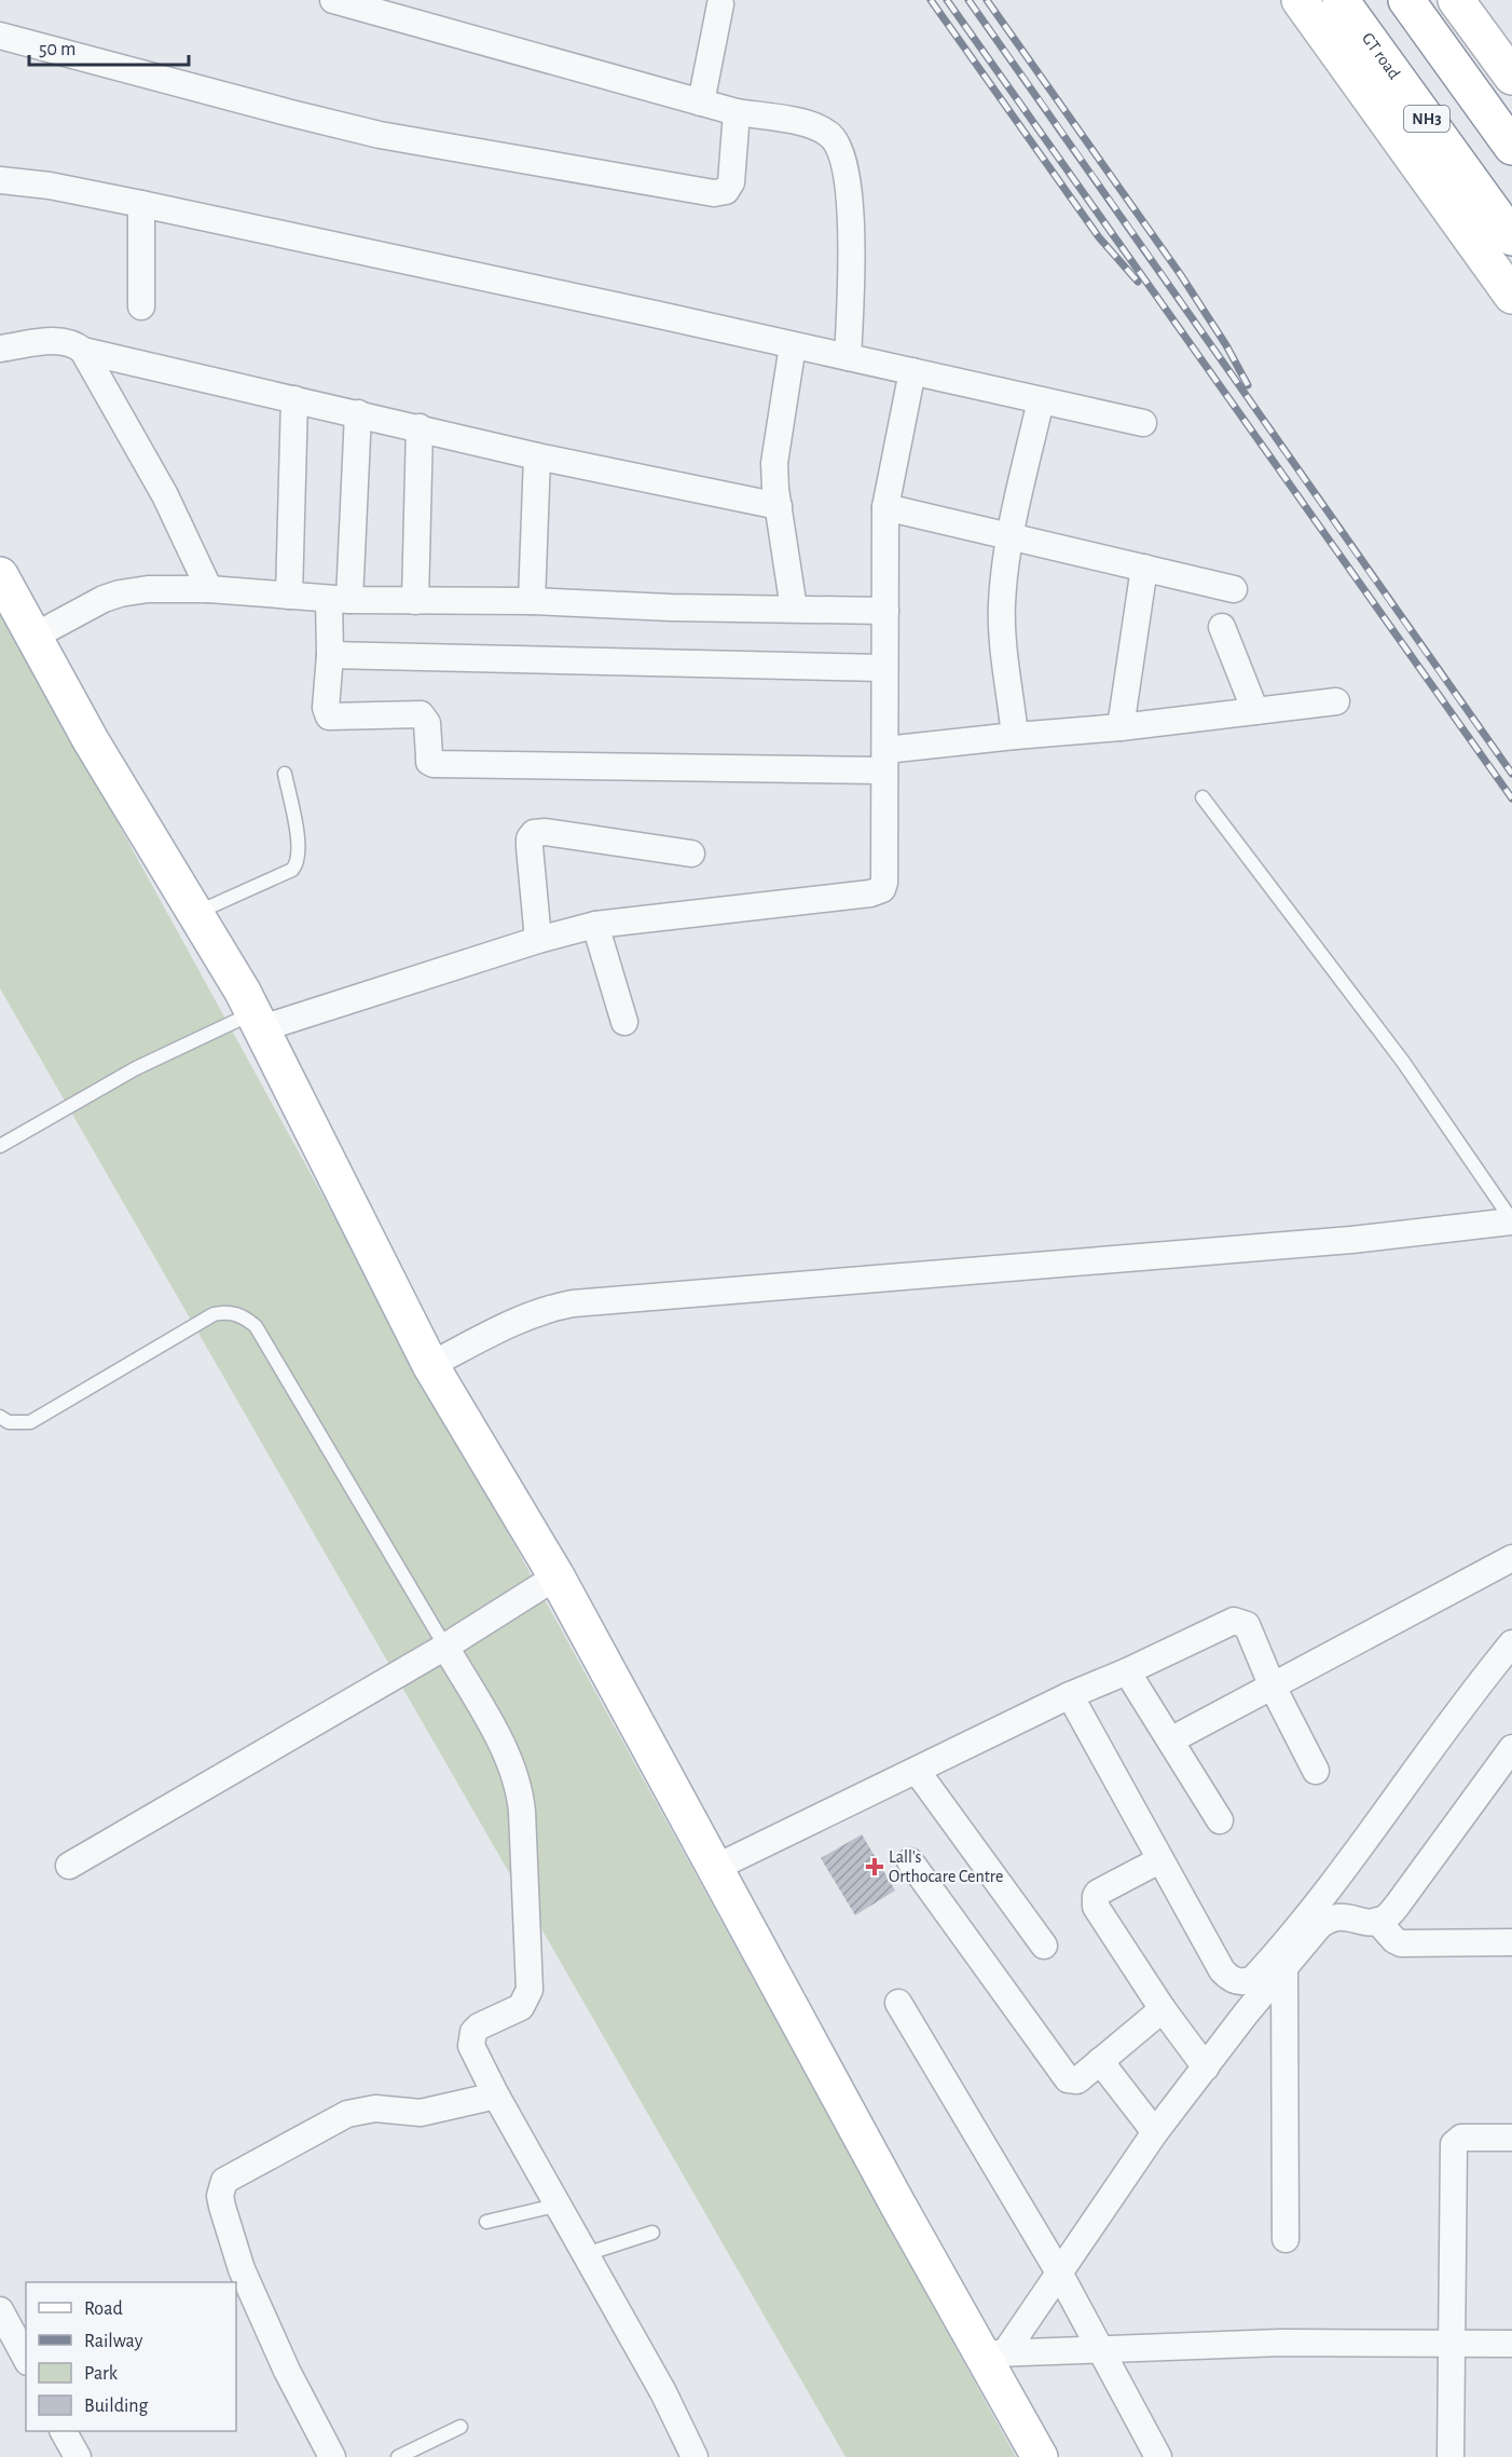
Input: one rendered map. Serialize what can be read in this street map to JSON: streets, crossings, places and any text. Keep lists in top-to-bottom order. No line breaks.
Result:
{"streets":{"main road":["GT road","NH3"]},"places":{"health":["Lall's Orthocare Centre"]},"legend":["Road","Railway","Park","Building"],"scale_bar":"50 m"}
